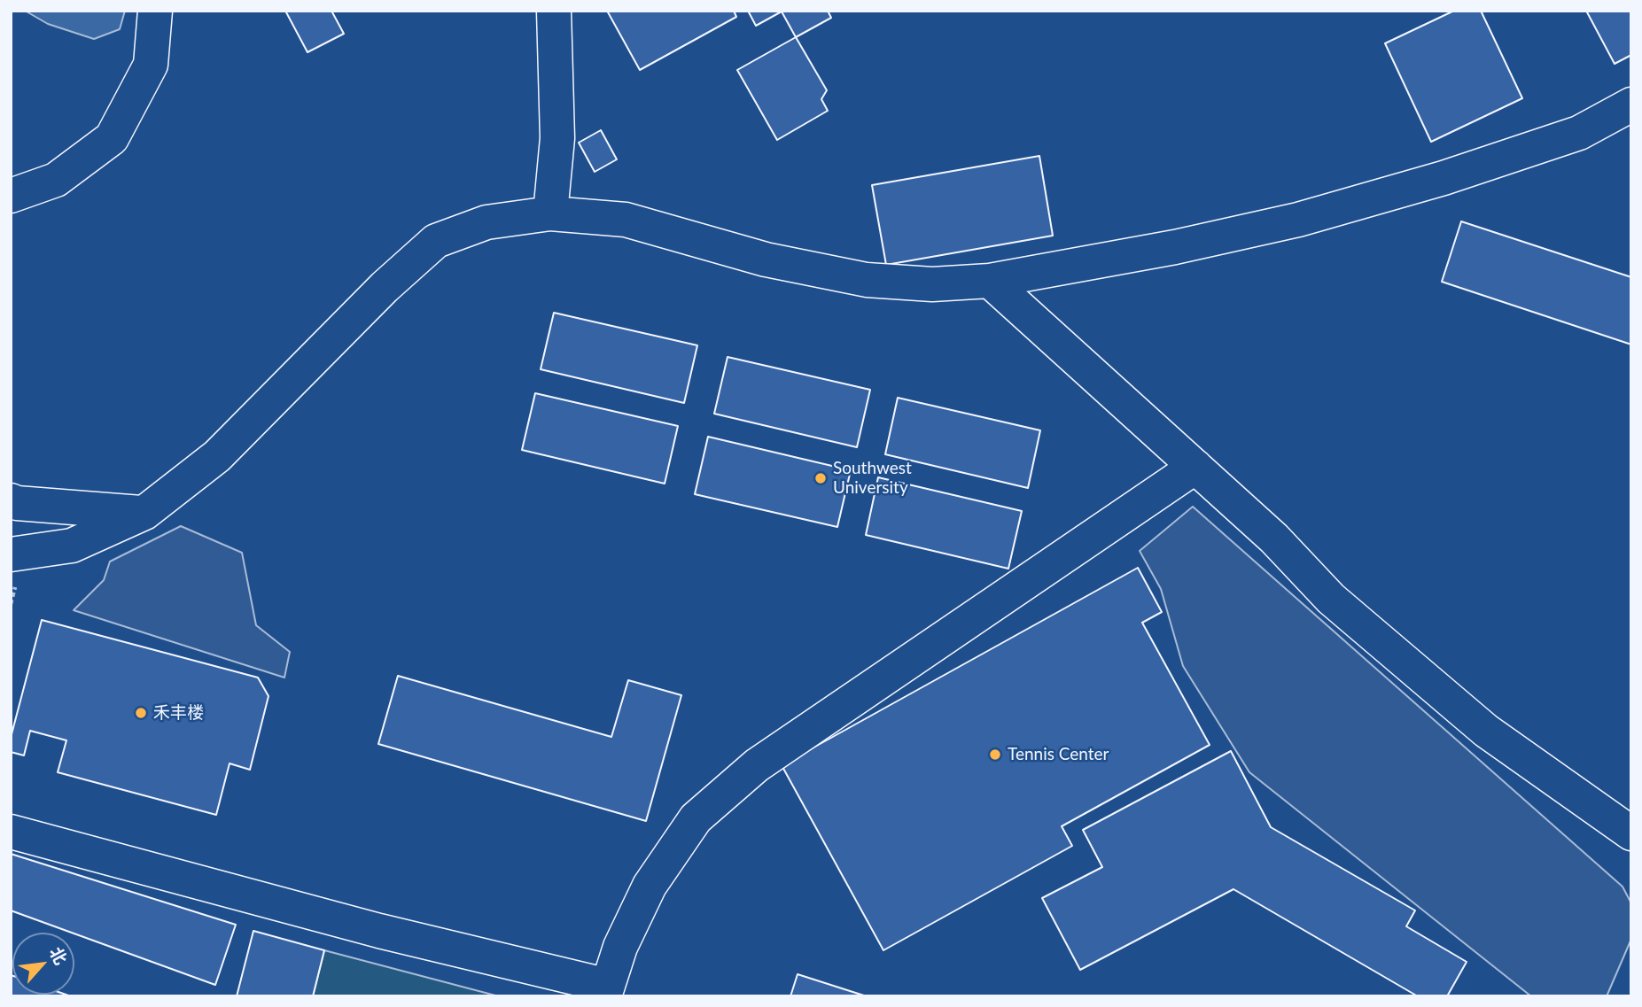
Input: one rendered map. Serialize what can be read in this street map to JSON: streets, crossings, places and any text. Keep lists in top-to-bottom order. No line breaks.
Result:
{"places":["Southwest University","禾丰楼","Tennis Center"],"north":"top right"}
